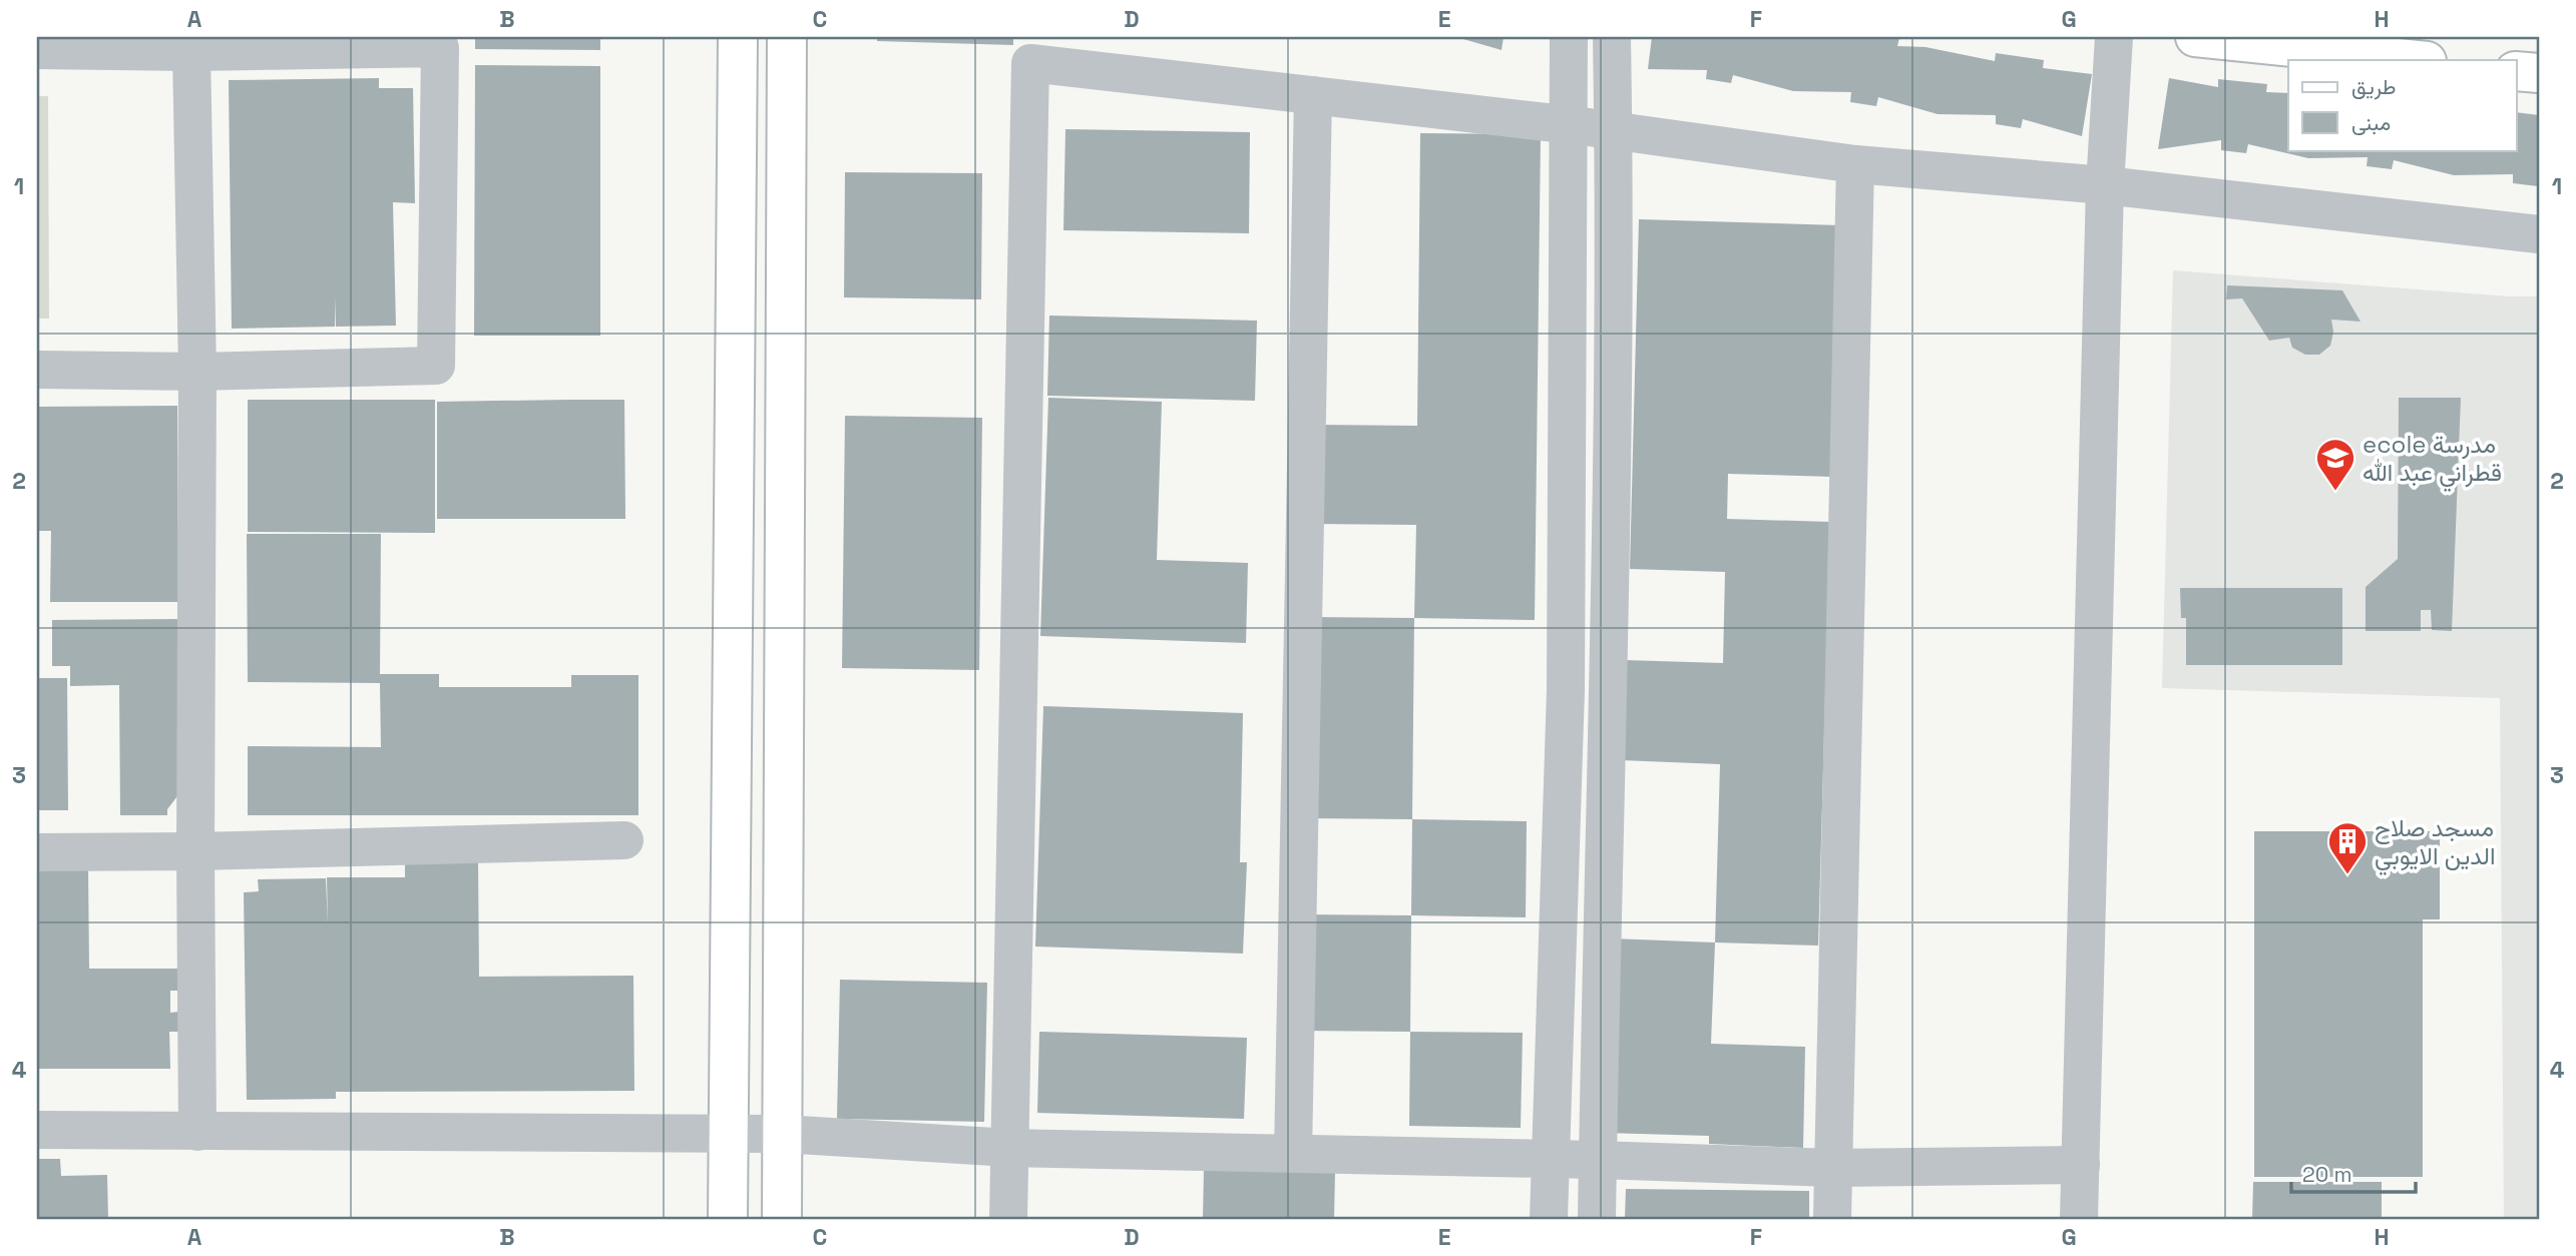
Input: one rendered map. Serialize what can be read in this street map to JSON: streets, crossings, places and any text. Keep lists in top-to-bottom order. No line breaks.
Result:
{"places":{"school or university":["ecole مدرسة قطراني عبد الله"],"building":["مسجد صلاح الدين الايوبي"]},"legend":["طريق","مبنى"],"scale_bar":"20 m","grid":{"columns":["A","B","C","D","E","F","G","H"],"rows":["1","2","3","4"]}}
